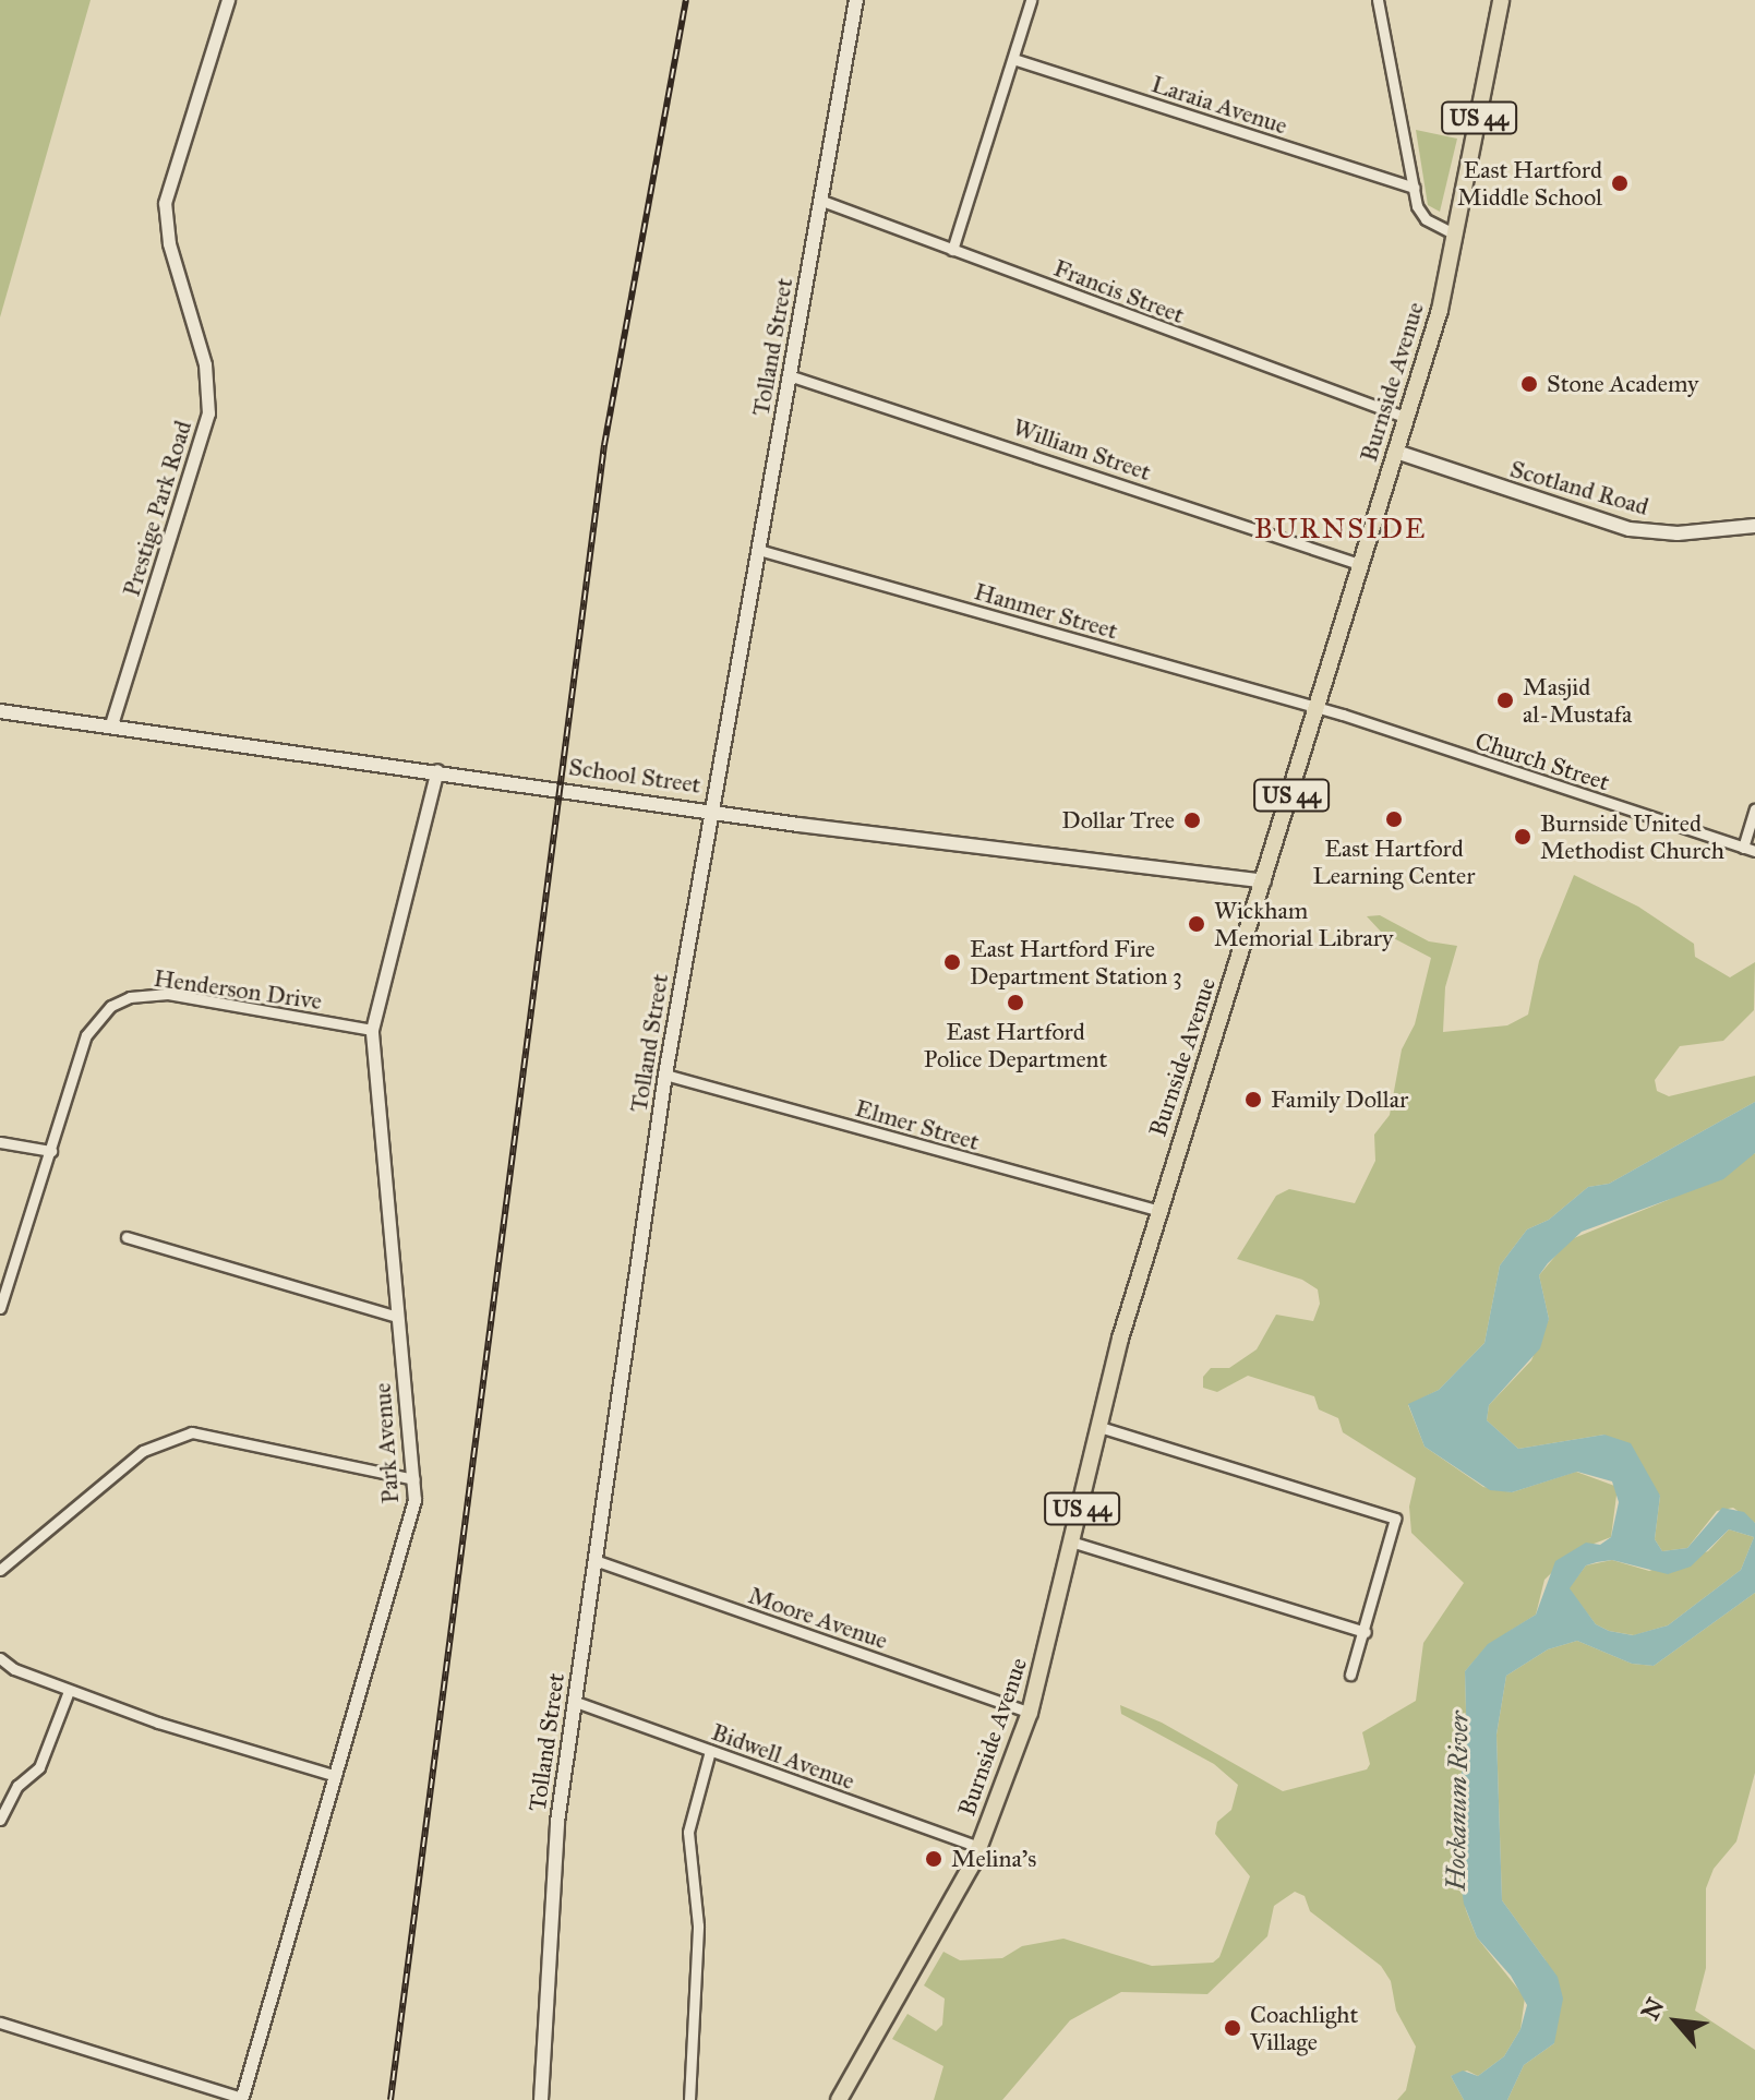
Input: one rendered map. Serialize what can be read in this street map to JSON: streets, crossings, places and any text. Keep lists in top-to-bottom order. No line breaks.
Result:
{"streets":{"main road":["US 44","Tolland Street","Burnside Avenue","Scotland Road","School Street"],"street":["Laraia Avenue","Francis Street","William Street","Prestige Park Road","Hanmer Street","Church Street","Henderson Drive","Elmer Street","Park Avenue","Moore Avenue","Bidwell Avenue"]},"crossings":[["Francis Street","Tolland Street"],["Francis Street","Burnside Avenue"],["Tolland Street","William Street"],["Tolland Street","Hanmer Street"],["Tolland Street","School Street"],["Tolland Street","Elmer Street"],["Tolland Street","Moore Avenue"],["Tolland Street","Bidwell Avenue"],["Burnside Avenue","William Street"],["Burnside Avenue","Scotland Road"],["Burnside Avenue","Hanmer Street"],["Burnside Avenue","Church Street"],["Burnside Avenue","School Street"],["Burnside Avenue","Elmer Street"],["Burnside Avenue","Moore Avenue"],["Burnside Avenue","Bidwell Avenue"],["Prestige Park Road","School Street"],["Hanmer Street","Church Street"],["School Street","Park Avenue"],["Henderson Drive","Park Avenue"]],"districts":["BURNSIDE"],"water":["Hockanum River"],"places":["East Hartford Middle School","Stone Academy","Masjid al-Mustafa","East Hartford Learning Center","Dollar Tree","Burnside United Methodist Church","Wickham Memorial Library","East Hartford Fire Department Station 3","East Hartford Police Department","Family Dollar","Melina's","Coachlight Village"],"north":"top left"}
